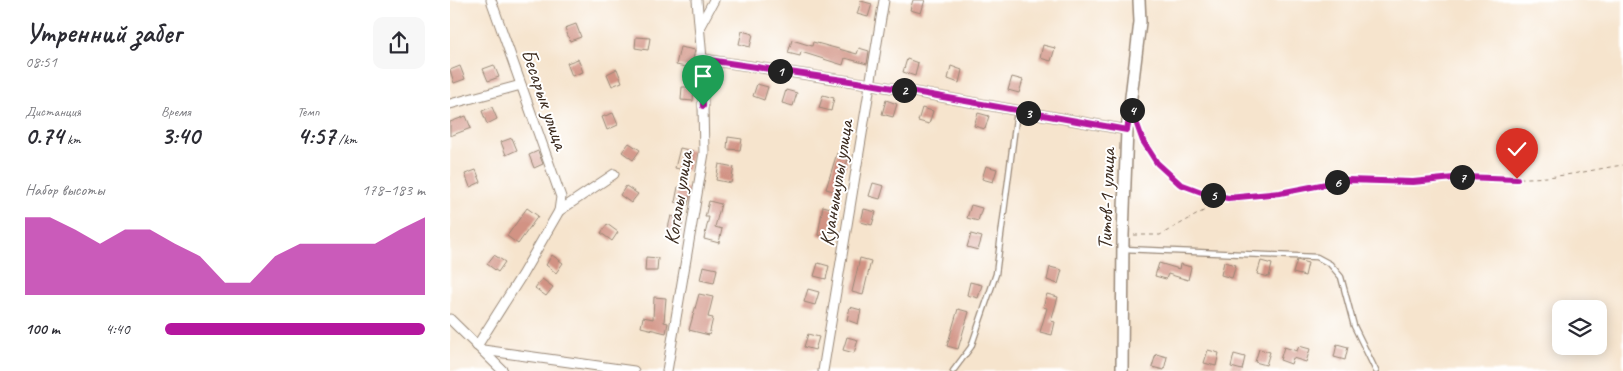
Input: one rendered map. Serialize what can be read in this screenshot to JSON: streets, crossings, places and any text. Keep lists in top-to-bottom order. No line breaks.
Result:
{"streets":{"street":["Бесарык улица","Куанышулы улица","Когалы улица","Титов-1 улица"]},"page":{"heading":["Утренний забег","08:51"],"pins":["1","2","4","3","7","6","5"],"stats":[["Дистанция","0.74 km"],["Время","3:40"],["Темп","4:57 /km"]],"chart":["Набор высоты","178–183 m"],"list":[{"name":"100 m","note":"4:40"}]}}
